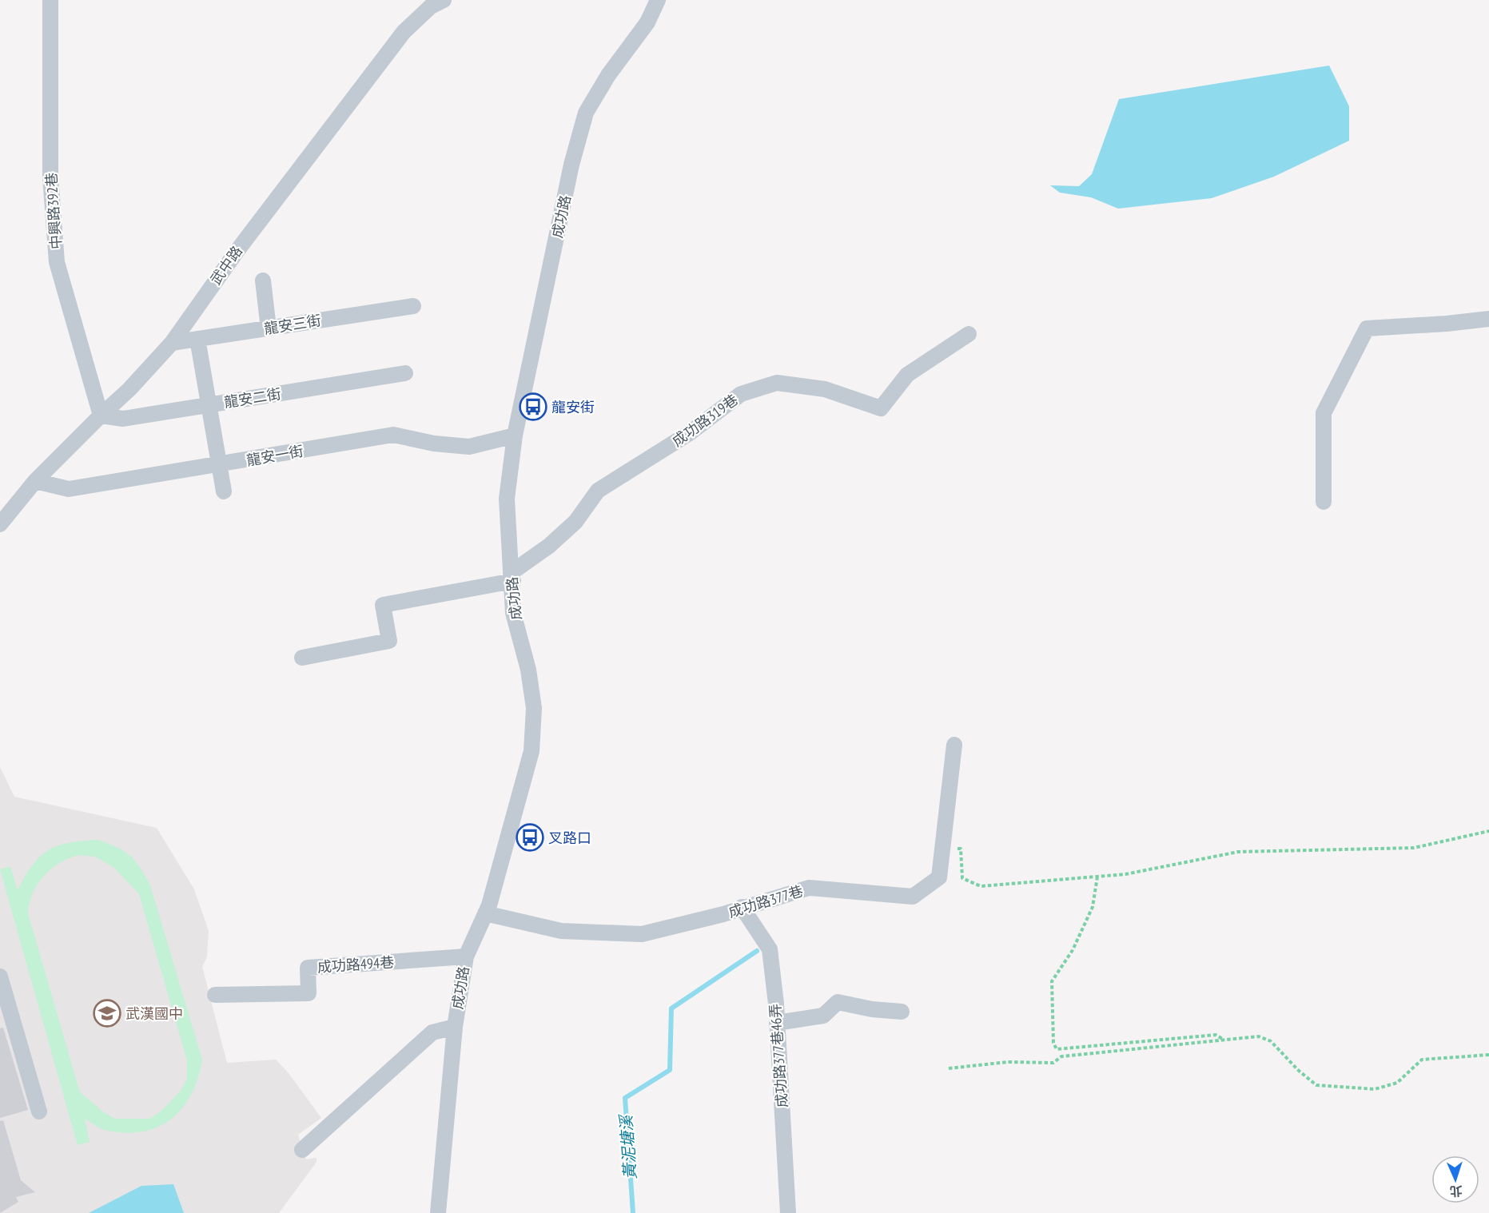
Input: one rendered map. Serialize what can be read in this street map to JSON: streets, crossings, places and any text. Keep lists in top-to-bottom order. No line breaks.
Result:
{"streets":{"street":["中興路392巷","成功路","武中路","龍安三街","龍安二街","成功路319巷","龍安一街","成功路377巷","成功路494巷","成功路377巷46弄"]},"crossings":[["中興路392巷","武中路"],["中興路392巷","龍安二街"],["成功路","成功路319巷"],["成功路","龍安一街"],["成功路","成功路377巷"],["成功路","成功路494巷"],["武中路","龍安三街"],["武中路","龍安二街"],["武中路","龍安一街"],["成功路377巷","成功路377巷46弄"]],"water":["黃泥塘溪"],"places":{"bus stop":["龍安街","叉路口"],"school or university":["武漢國中"]},"north":"bottom"}
